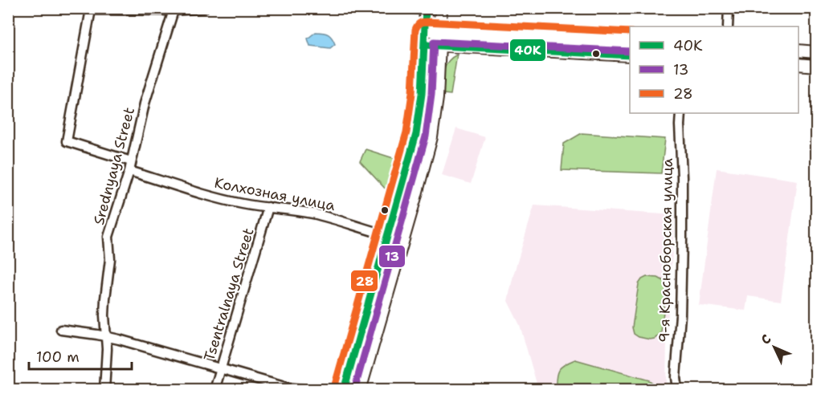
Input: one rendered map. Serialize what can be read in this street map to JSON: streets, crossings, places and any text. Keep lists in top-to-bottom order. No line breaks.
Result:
{"streets":{"street":["Srednyaya Street","Колхозная улица","9-я Красноборская улица","Tsentralnaya Street"]},"crossings":[["Srednyaya Street","Колхозная улица"],["Колхозная улица","Tsentralnaya Street"]],"lines":["transit line 40К","transit line 28","transit line 13"],"legend":["40К","13","28"],"scale_bar":"100 m","north":"top left"}
